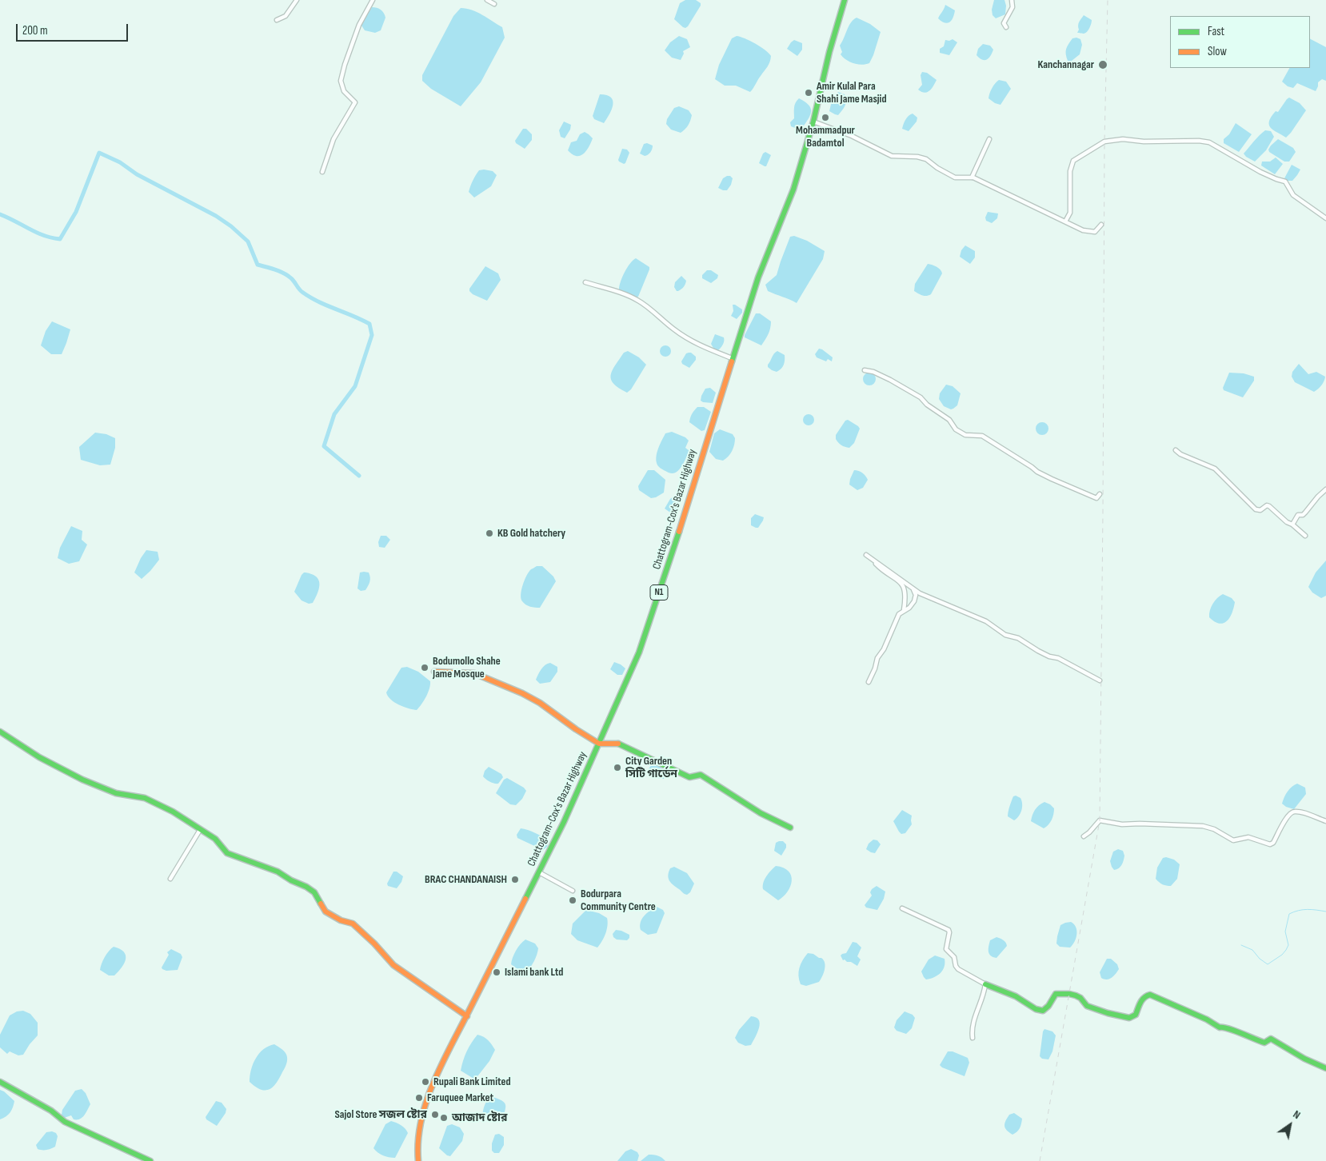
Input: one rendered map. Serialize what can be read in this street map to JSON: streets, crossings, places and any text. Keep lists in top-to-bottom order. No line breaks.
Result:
{"streets":{"main road":["Chattogram-Cox's Bazar Highway","N1"]},"places":["Kanchannagar","Amir Kulal Para Shahi Jame Masjid","Mohammadpur Badamtol","KB Gold hatchery","Bodumollo Shahe Jame Mosque","City Garden সিটি গার্ডেন","BRAC CHANDANAISH","Bodurpara Community Centre","Islami bank Ltd","Rupali Bank Limited","Faruquee Market","Sajol Store সজল ষ্টোর","আজাদ ষ্টোর"],"legend":["Fast","Slow"],"scale_bar":"200 m","north":"top right"}
